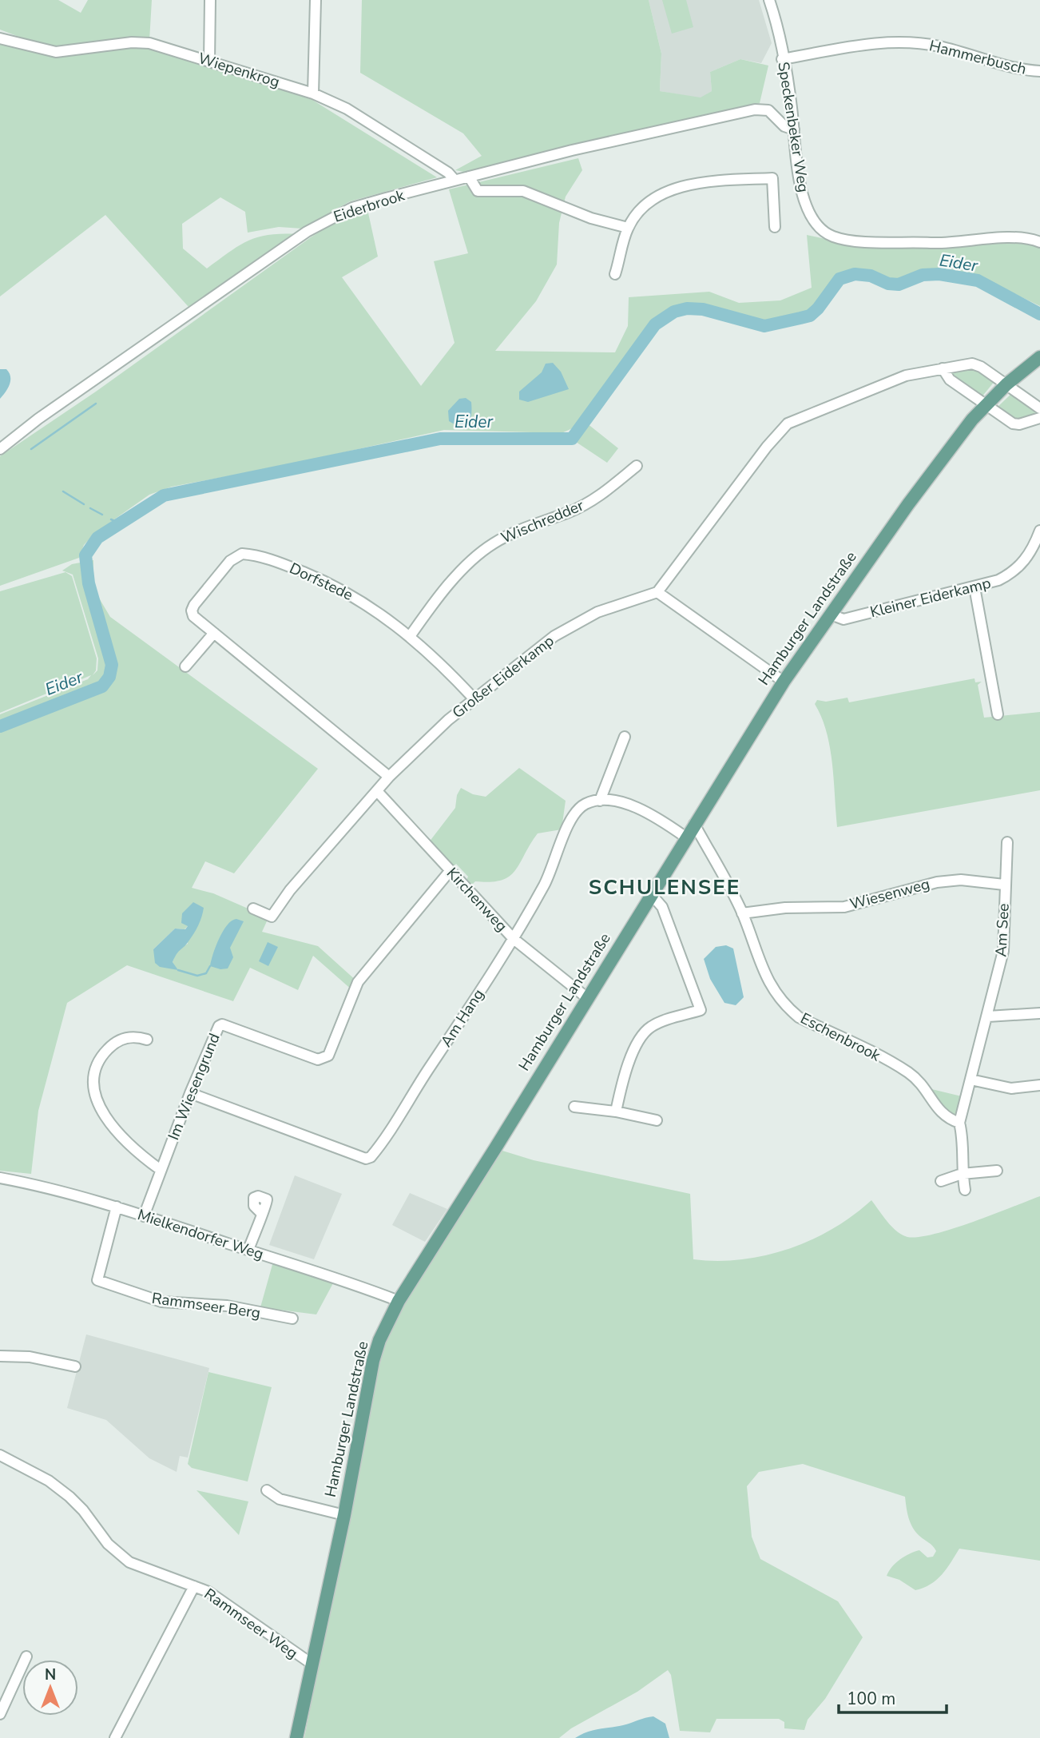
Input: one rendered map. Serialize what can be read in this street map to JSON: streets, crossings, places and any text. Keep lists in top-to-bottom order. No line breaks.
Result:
{"streets":{"main road":["Hamburger Landstraße"],"street":["Hammerbusch","Wiepenkrog","Speckenbeker Weg","Eiderbrook","Wischredder","Dorfstede","Kleiner Eiderkamp","Großer Eiderkamp","Wiesenweg","Kirchenweg","Am See","Am Hang","Eschenbrook","Im Wiesengrund","Mielkendorfer Weg","Rammseer Berg","Rammseer Weg"]},"crossings":[["Hammerbusch","Speckenbeker Weg"],["Wiepenkrog","Eiderbrook"],["Speckenbeker Weg","Eiderbrook"],["Wischredder","Dorfstede"],["Dorfstede","Großer Eiderkamp"],["Kleiner Eiderkamp","Hamburger Landstraße"],["Hamburger Landstraße","Kirchenweg"],["Hamburger Landstraße","Eschenbrook"],["Hamburger Landstraße","Mielkendorfer Weg"],["Hamburger Landstraße","Rammseer Weg"],["Großer Eiderkamp","Kirchenweg"],["Wiesenweg","Am See"],["Wiesenweg","Eschenbrook"],["Kirchenweg","Am Hang"],["Kirchenweg","Im Wiesengrund"],["Am See","Eschenbrook"],["Am Hang","Im Wiesengrund"],["Im Wiesengrund","Mielkendorfer Weg"],["Mielkendorfer Weg","Rammseer Berg"]],"districts":["SCHULENSEE"],"water":["Eider"],"scale_bar":"100 m","north":"top"}
